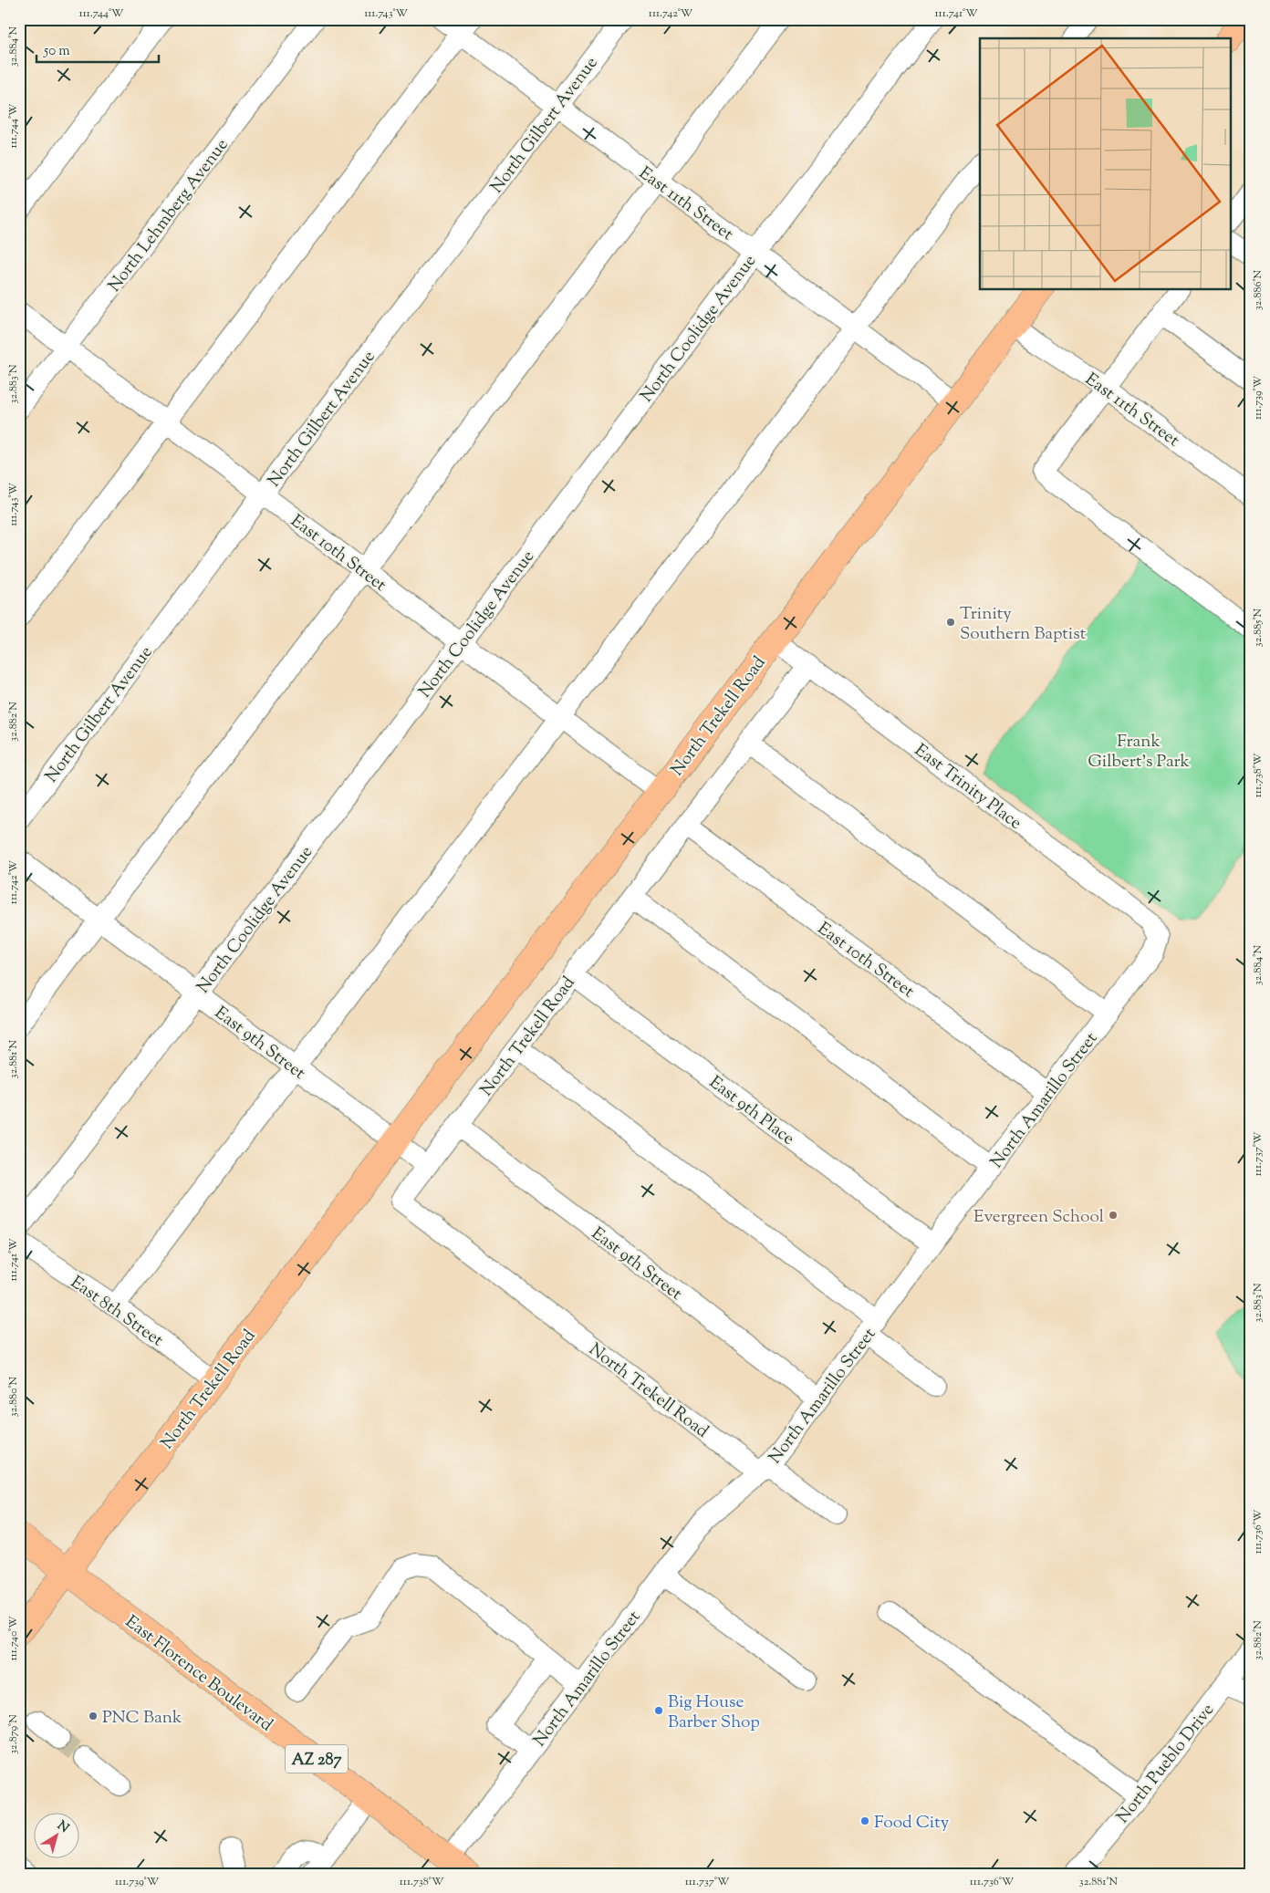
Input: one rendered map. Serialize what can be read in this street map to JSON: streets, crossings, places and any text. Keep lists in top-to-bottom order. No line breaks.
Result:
{"streets":{"main road":["North Trekell Road","East Florence Boulevard","AZ 287"],"street":["North Gilbert Avenue","East 11th Street","North Lehmberg Avenue","North Coolidge Avenue","East 10th Street","East Trinity Place","East 9th Street","North Amarillo Street","East 9th Place","East 8th Street","North Pueblo Drive"]},"crossings":[["North Gilbert Avenue","East 11th Street"],["North Gilbert Avenue","East 10th Street"],["East 11th Street","North Coolidge Avenue"],["East 11th Street","North Trekell Road"],["North Lehmberg Avenue","East 10th Street"],["North Coolidge Avenue","East 10th Street"],["North Coolidge Avenue","East 9th Street"],["East 10th Street","North Trekell Road"],["East 10th Street","North Amarillo Street"],["North Trekell Road","East Trinity Place"],["North Trekell Road","East 9th Street"],["North Trekell Road","North Amarillo Street"],["North Trekell Road","East 9th Place"],["North Trekell Road","East 8th Street"],["North Trekell Road","East Florence Boulevard"],["East Trinity Place","North Amarillo Street"],["East 9th Street","North Amarillo Street"],["North Amarillo Street","East 9th Place"],["North Amarillo Street","East Florence Boulevard"]],"parks":["Frank Gilbert's Park"],"places":["Trinity Southern Baptist","Evergreen School","Big House Barber Shop","PNC Bank","Food City"],"scale_bar":"50 m","north":"top right","coordinates":["111.744°W","111.743°W","111.742°W","111.741°W","32.884°N","32.886°N","32.883°N","111.739°W","32.885°N","32.882°N","111.738°W","32.881°N","111.737°W","32.880°N","111.736°W","111.740°W","32.879°N"]}
